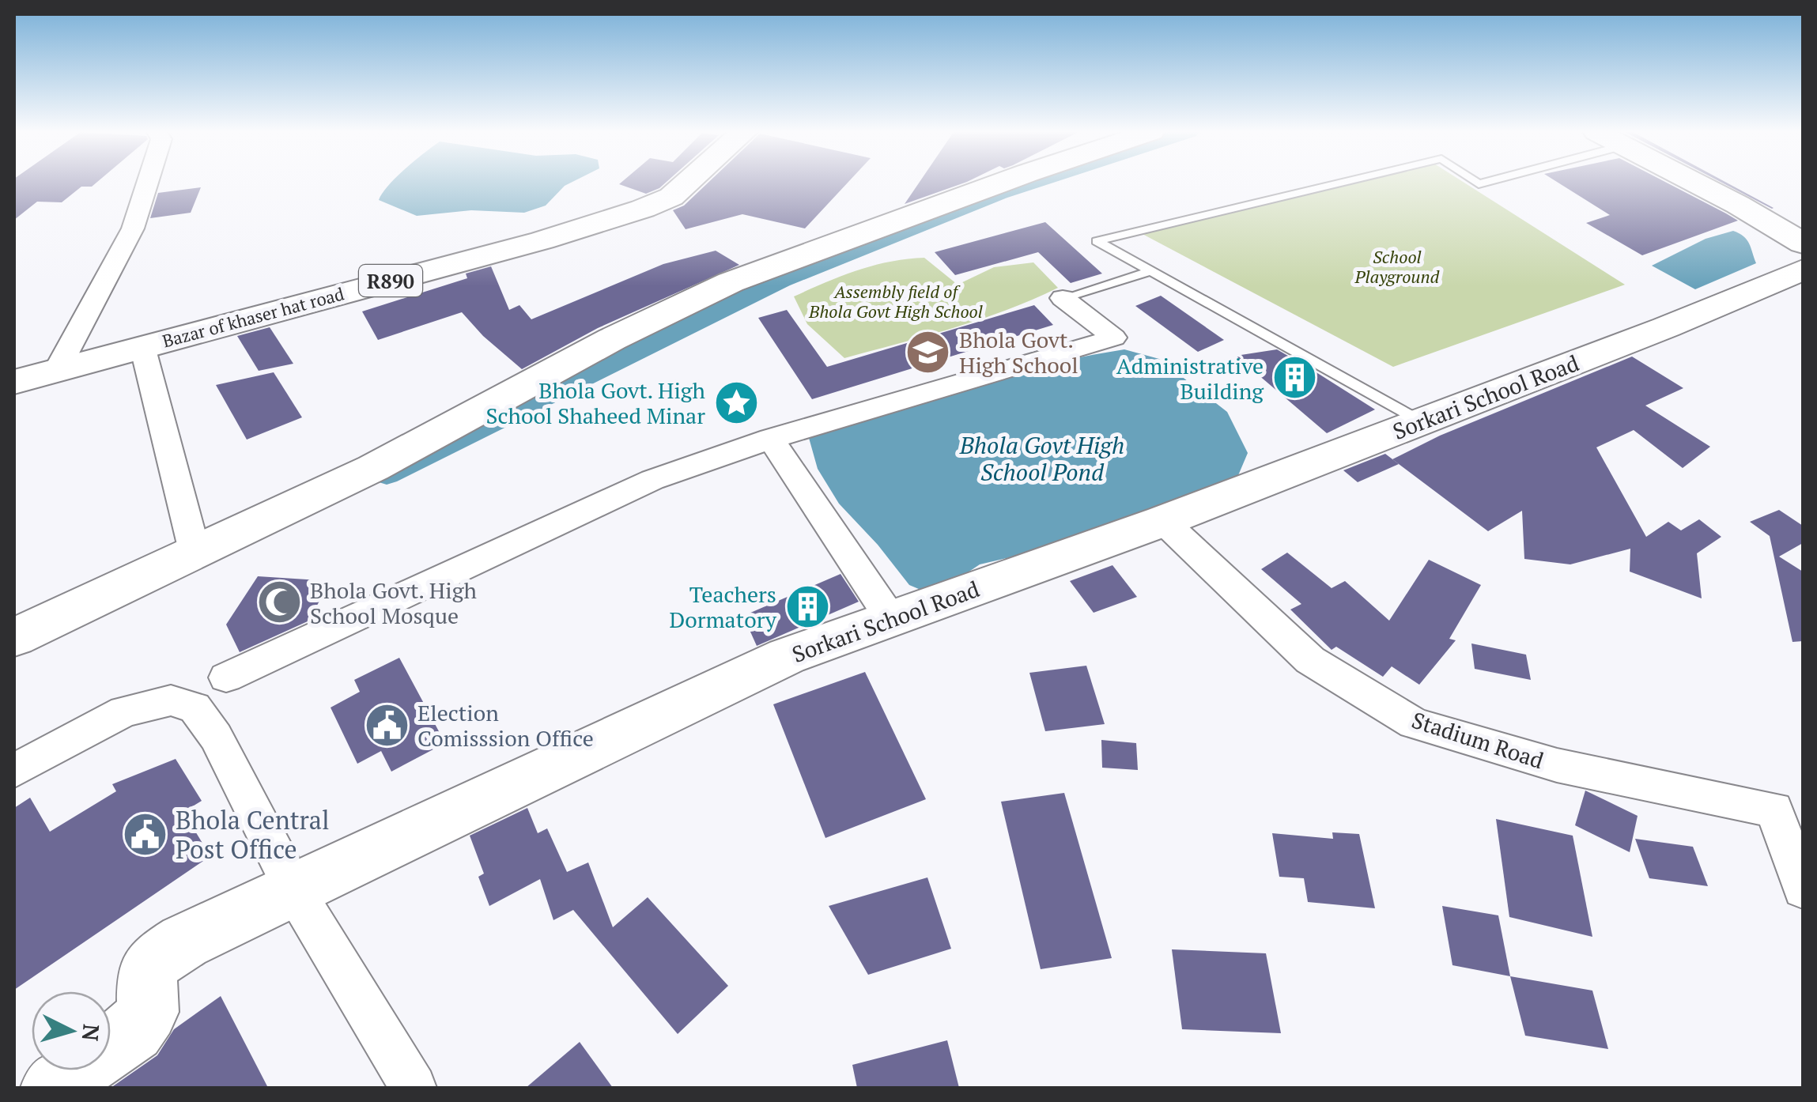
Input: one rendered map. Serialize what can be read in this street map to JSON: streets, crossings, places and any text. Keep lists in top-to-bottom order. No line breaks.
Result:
{"streets":{"street":["R890","Bazar of khaser hat road","Sorkari School Road","Stadium Road"]},"crossings":[["Sorkari School Road","Stadium Road"]],"water":["Bhola Govt High School Pond"],"parks":["School Playground","Assembly field of Bhola Govt High School"],"places":{"school or university":["Bhola Govt. High School"],"building":["Administrative Building","Teachers Dormatory"],"place":["Bhola Govt. High School Shaheed Minar"],"mosque":["Bhola Govt. High School Mosque"],"public building":["Election Comisssion Office","Bhola Central Post Office"]},"north":"right"}
